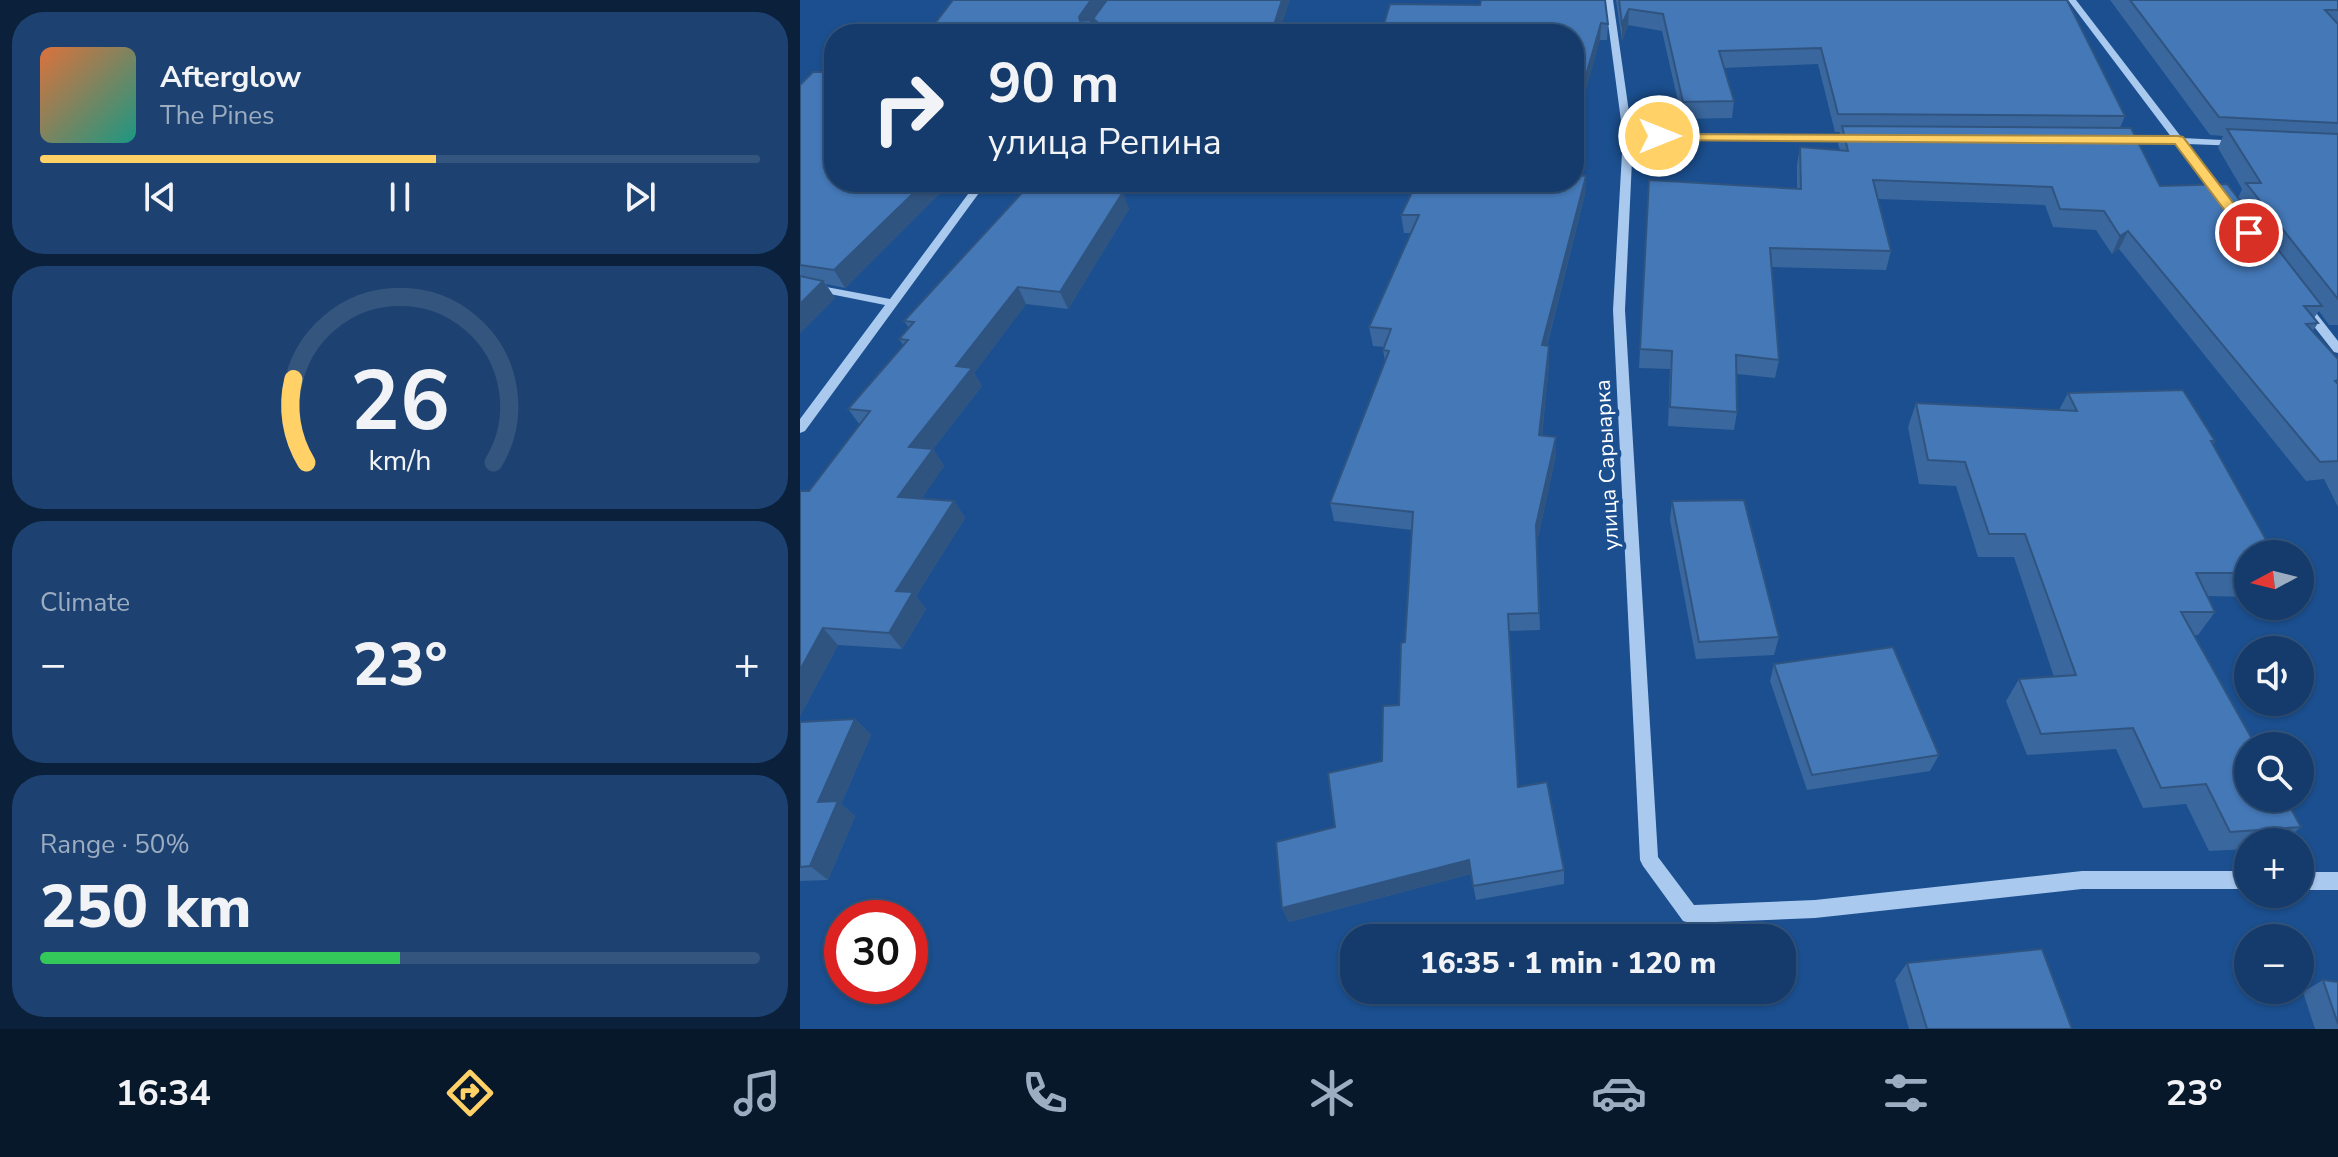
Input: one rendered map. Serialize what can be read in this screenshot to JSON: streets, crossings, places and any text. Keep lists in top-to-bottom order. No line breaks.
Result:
{"streets":{"street":["улица Сарыарка"]},"north":"left","page":{"turn":["90 m","улица Репина"],"song":["Afterglow","The Pines"],"tile":["Climate",["Range · 50%","250 km"]],"map_buttons":["+","−"],"heat":["−","23°","+"],"limit":"30","trip":"16:35 · 1 min · 120 m","tabs":["16:34","23°"],"gauge":["26","km/h"]}}
